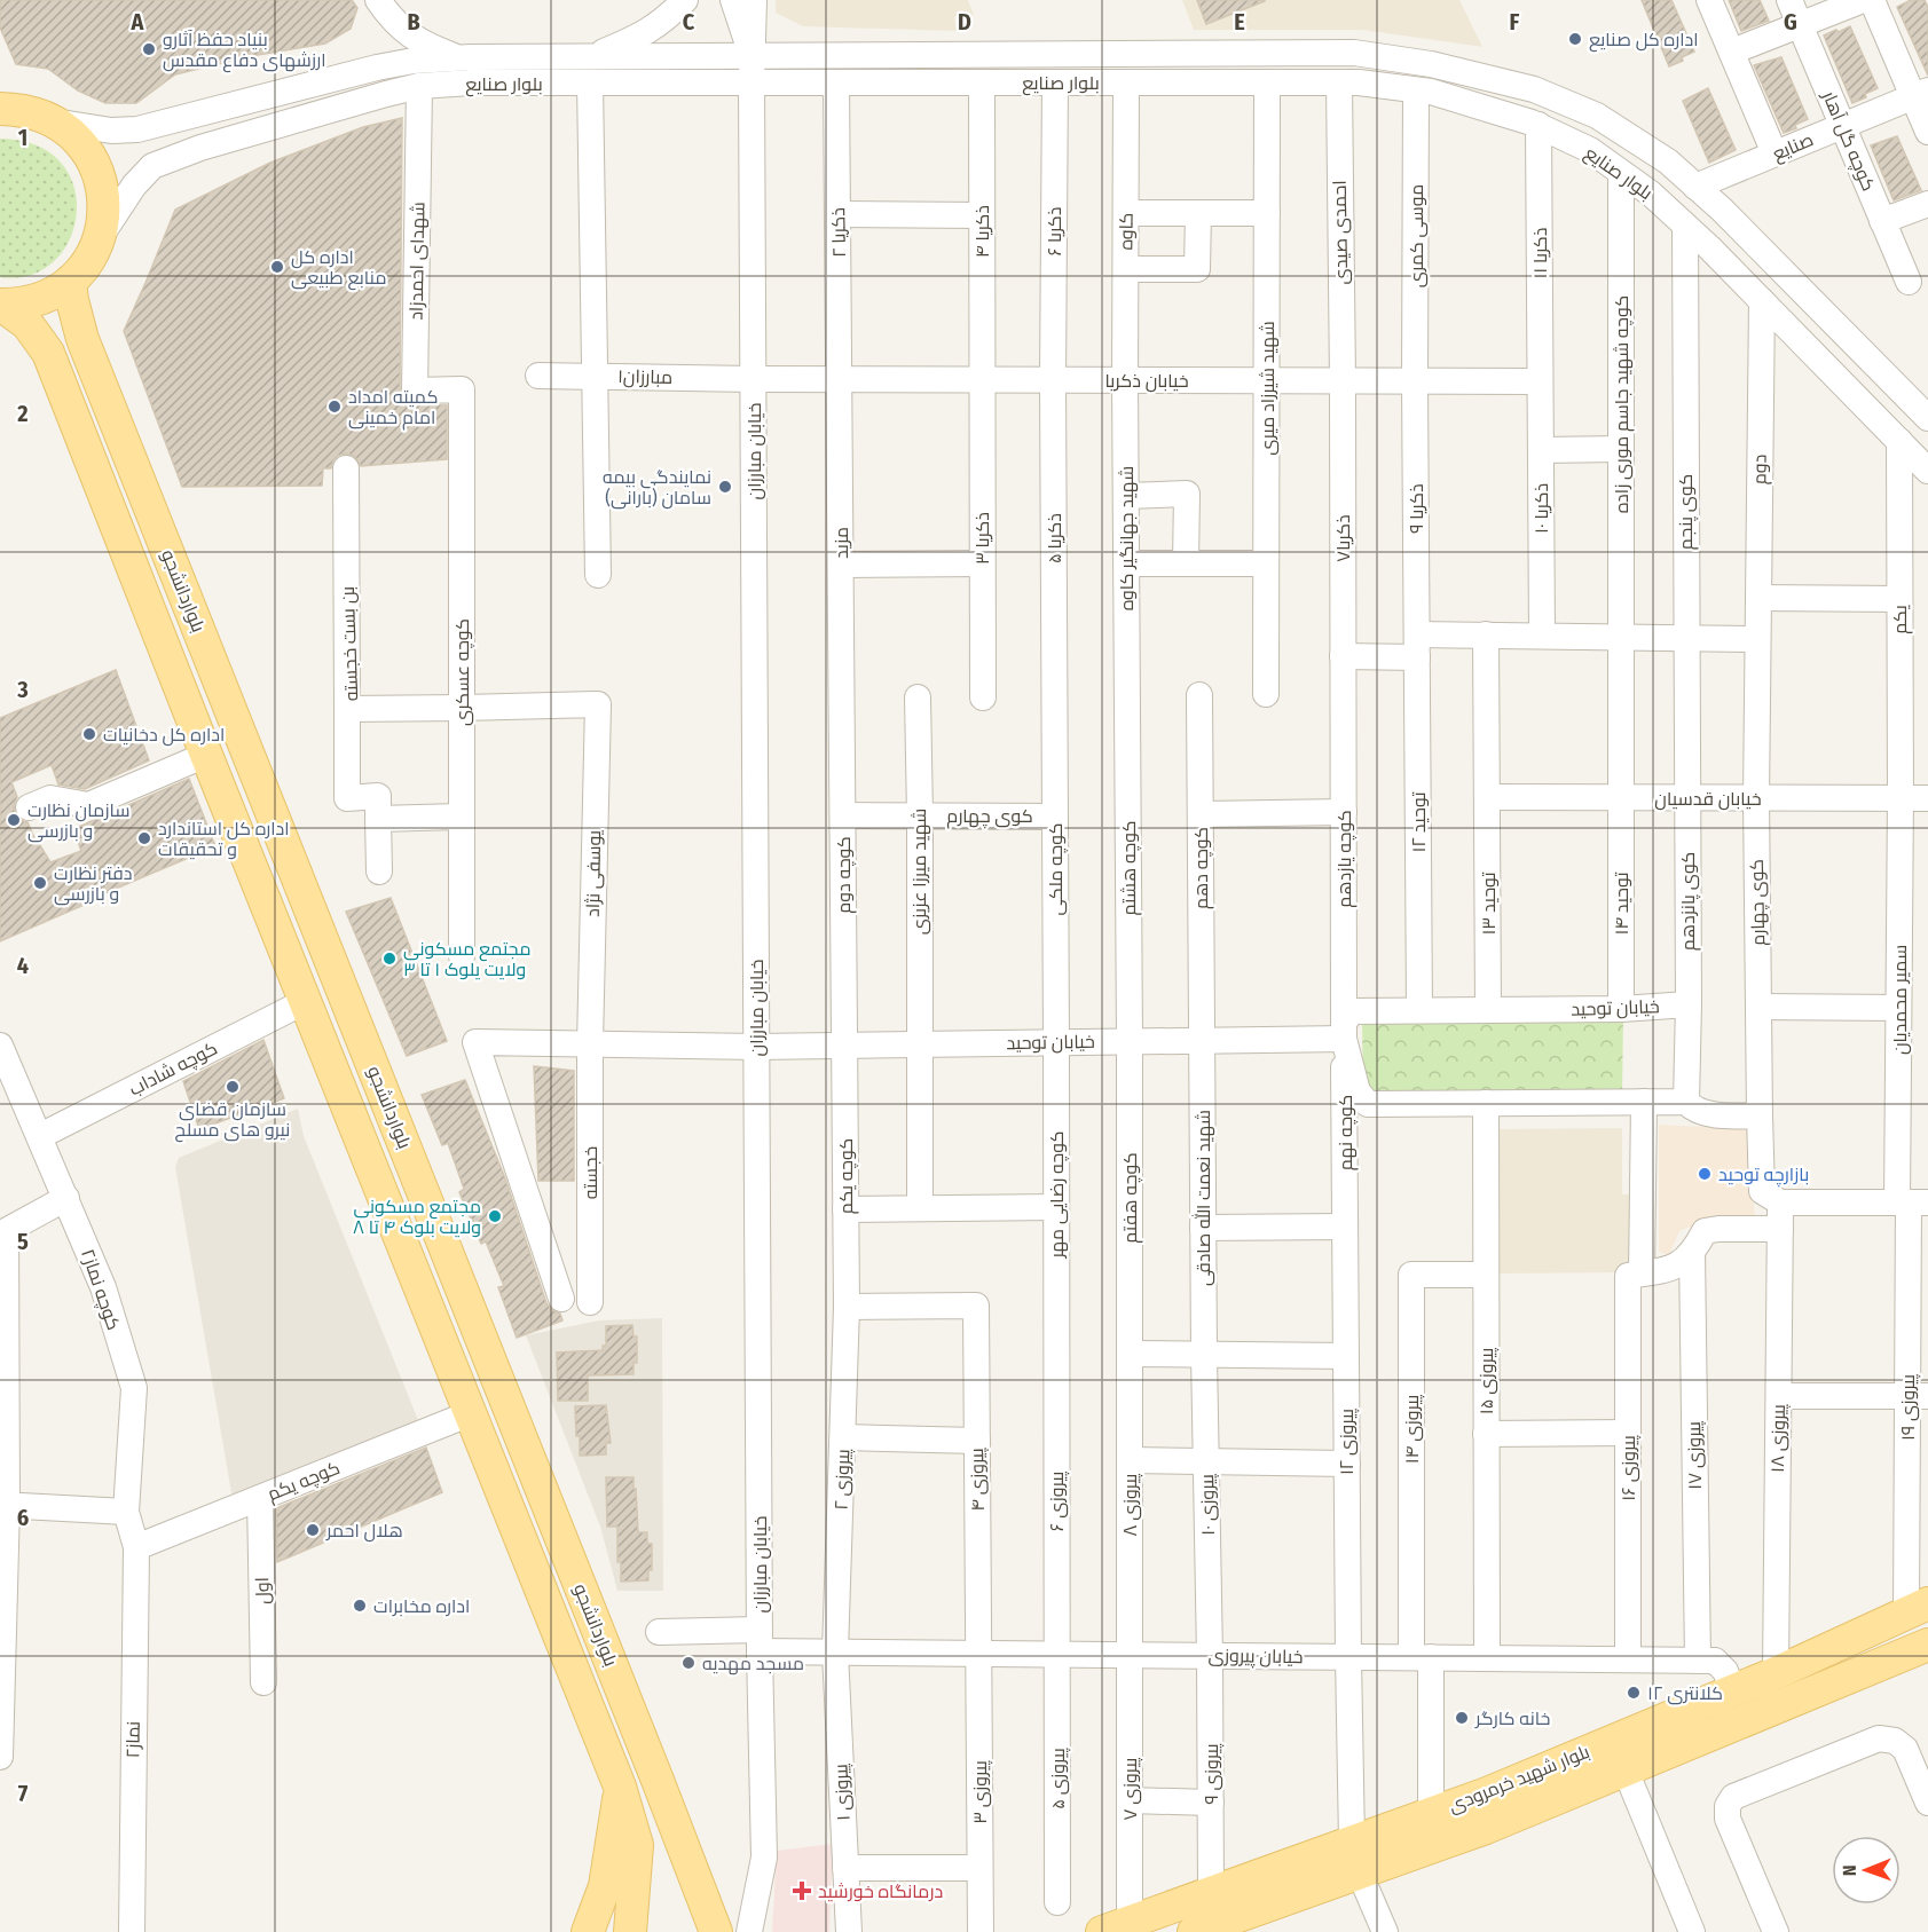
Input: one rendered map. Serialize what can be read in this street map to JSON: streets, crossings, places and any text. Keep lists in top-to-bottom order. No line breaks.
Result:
{"streets":{"main road":["بلواردانشجو","بلوار شهید خرمرودی"],"street":["بلوار صنایع","کوچه گل آهار","صنایع","ذکریا ۴","ذکریا ۶","کاوه","ذکریا ۲","احمدی صیدی","موسی کمری","ذکریا ۱۱","شهدای احمدزاد","مبارزان۱","خیابان ذکریا","شهید شیرزاد میری","کوچه شهید جاسم موری زاده","خیابان مبارزان","دوم","ذکریا ۹","ذکریا ۱۰","کوی پنجم","ذکریا ۳","ذکریا ۵","شهید جهانگیر کاوه","ذکریا۷","مزید","یکم","بن بست خجسته","کوچه عسکری","خیابان قدسیان","کوی چهارم","توحید ۱۲","کوچه یازدهم","کوچه هشتم","کوچه دهم","کوچه ملکی","شهید میرزا عزیزی","یوسفی نژاد","کوچه دوم","کوی پانزدهم","توحید ۱۳","توحید ۱۴","سمیر محمدیان","خیابان توحید","کوچه شاداب","کوچه نهم","خجسته","کوچه یکم","کوچه رضایی مهر","کوچه هفتم","شهید نعمت الله صادقی","کوچه نماز۲","پیروزی ۱۵","پیروزی ۱۹","پیروزی ۱۴","پیروزی ۱۸","پیروزی ۱۲","پیروزی ۱۷","پیروزی ۱۶","پیروزی ۲","پیروزی ۴","پیروزی ۶","پیروزی ۸","پیروزی ۱۰","اول","خیابان پیروزی","نماز۲","پیروزی ۹","پیروزی ۵","پیروزی ۷","پیروزی ۱","پیروزی ۳"]},"crossings":[["بلوار صنایع","صنایع"],["بلوار صنایع","ذکریا ۴"],["بلوار صنایع","ذکریا ۶"],["بلوار صنایع","کاوه"],["بلوار صنایع","ذکریا ۲"],["بلوار صنایع","احمدی صیدی"],["بلوار صنایع","موسی کمری"],["بلوار صنایع","ذکریا ۱۱"],["بلوار صنایع","شهدای احمدزاد"],["بلوار صنایع","شهید شیرزاد میری"],["بلوار صنایع","کوچه شهید جاسم موری زاده"],["بلوار صنایع","خیابان مبارزان"],["بلوار صنایع","دوم"],["بلوار صنایع","کوی پنجم"],["بلوار صنایع","یکم"],["کوچه گل آهار","صنایع"],["ذکریا ۴","خیابان ذکریا"],["ذکریا ۴","ذکریا ۳"],["ذکریا ۶","خیابان ذکریا"],["ذکریا ۶","ذکریا ۵"],["کاوه","خیابان ذکریا"],["کاوه","شهید جهانگیر کاوه"],["ذکریا ۲","خیابان ذکریا"],["ذکریا ۲","مزید"],["احمدی صیدی","خیابان ذکریا"],["احمدی صیدی","ذکریا۷"],["موسی کمری","خیابان ذکریا"],["موسی کمری","ذکریا ۹"],["ذکریا ۱۱","خیابان ذکریا"],["ذکریا ۱۱","ذکریا ۱۰"],["شهدای احمدزاد","کوچه عسکری"],["مبارزان۱","خیابان ذکریا"],["مبارزان۱","خیابان مبارزان"],["خیابان ذکریا","شهید شیرزاد میری"],["خیابان ذکریا","خیابان مبارزان"],["خیابان ذکریا","ذکریا ۹"],["خیابان ذکریا","ذکریا ۱۰"],["خیابان ذکریا","ذکریا ۳"],["خیابان ذکریا","ذکریا ۵"],["خیابان ذکریا","شهید جهانگیر کاوه"],["خیابان ذکریا","ذکریا۷"],["خیابان ذکریا","مزید"],["کوچه شهید جاسم موری زاده","خیابان قدسیان"],["کوچه شهید جاسم موری زاده","توحید ۱۴"],["خیابان مبارزان","خیابان توحید"],["خیابان مبارزان","خیابان پیروزی"],["دوم","کوی چهارم"],["ذکریا ۹","توحید ۱۲"],["کوی پنجم","خیابان قدسیان"],["کوی پنجم","کوی پانزدهم"],["ذکریا ۵","کوچه ملکی"],["شهید جهانگیر کاوه","کوچه هشتم"],["ذکریا۷","کوچه یازدهم"],["مزید","کوچه دوم"],["بلواردانشجو","کوچه شاداب"],["بلواردانشجو","کوچه یکم"],["یکم","خیابان قدسیان"],["یکم","سمیر محمدیان"],["بن بست خجسته","کوچه عسکری"],["بن بست خجسته","یوسفی نژاد"],["خیابان قدسیان","کوی چهارم"],["خیابان قدسیان","کوی پانزدهم"],["خیابان قدسیان","توحید ۱۳"],["خیابان قدسیان","توحید ۱۴"],["خیابان قدسیان","سمیر محمدیان"],["کوی چهارم","کوچه ملکی"],["کوی چهارم","شهید میرزا عزیزی"],["کوی چهارم","کوچه دوم"],["توحید ۱۲","خیابان توحید"],["کوچه یازدهم","خیابان توحید"],["کوچه یازدهم","کوچه نهم"],["کوچه هشتم","خیابان توحید"],["کوچه هشتم","کوچه هفتم"],["کوچه دهم","خیابان توحید"],["کوچه دهم","شهید نعمت الله صادقی"],["کوچه ملکی","خیابان توحید"],["کوچه ملکی","کوچه رضایی مهر"],["شهید میرزا عزیزی","خیابان توحید"],["یوسفی نژاد","خجسته"],["کوچه دوم","خیابان توحید"],["کوچه دوم","کوچه یکم"],["کوی پانزدهم","خیابان توحید"],["توحید ۱۳","خیابان توحید"],["توحید ۱۴","خیابان توحید"],["سمیر محمدیان","پیروزی ۱۹"],["خیابان توحید","کوچه نهم"],["خیابان توحید","کوچه یکم"],["خیابان توحید","کوچه رضایی مهر"],["خیابان توحید","کوچه هفتم"],["خیابان توحید","شهید نعمت الله صادقی"],["کوچه شاداب","کوچه نماز۲"],["کوچه نهم","پیروزی ۱۲"],["کوچه یکم","کوچه نماز۲"],["کوچه یکم","پیروزی ۲"],["کوچه یکم","پیروزی ۴"],["کوچه یکم","اول"],["کوچه یکم","نماز۲"],["کوچه رضایی مهر","پیروزی ۶"],["کوچه هفتم","پیروزی ۸"],["شهید نعمت الله صادقی","پیروزی ۱۰"],["کوچه نماز۲","نماز۲"],["پیروزی ۱۵","پیروزی ۱۴"],["پیروزی ۱۵","خیابان پیروزی"],["پیروزی ۱۹","بلوار شهید خرمرودی"],["پیروزی ۱۴","خیابان پیروزی"],["پیروزی ۱۸","بلوار شهید خرمرودی"],["پیروزی ۱۲","خیابان پیروزی"],["پیروزی ۱۲","بلوار شهید خرمرودی"],["پیروزی ۱۷","خیابان پیروزی"],["پیروزی ۱۶","خیابان پیروزی"],["پیروزی ۲","پیروزی ۴"],["پیروزی ۲","خیابان پیروزی"],["پیروزی ۲","پیروزی ۱"],["پیروزی ۴","خیابان پیروزی"],["پیروزی ۴","پیروزی ۳"],["پیروزی ۶","خیابان پیروزی"],["پیروزی ۶","پیروزی ۵"],["پیروزی ۸","خیابان پیروزی"],["پیروزی ۸","پیروزی ۷"],["پیروزی ۱۰","خیابان پیروزی"],["پیروزی ۱۰","پیروزی ۹"],["خیابان پیروزی","پیروزی ۹"],["خیابان پیروزی","پیروزی ۵"],["خیابان پیروزی","بلوار شهید خرمرودی"],["خیابان پیروزی","پیروزی ۷"],["خیابان پیروزی","پیروزی ۱"],["خیابان پیروزی","پیروزی ۳"],["پیروزی ۹","بلوار شهید خرمرودی"],["بلوار شهید خرمرودی","پیروزی ۷"]],"places":{"other":["اداره کل صنایع","بنیاد حفظ آثارو ارزشهای دفاع مقدس","اداره کل منابع طبیعی","کمیته امداد امام خمینی","نمایندگی بیمه سامان (بارانی)","اداره کل دخانیات","سازمان نظارت و بازرسی","اداره کل استاندارد و تحقیقات","دفتر نظارت و بازرسی","مجتمع مسکونی ولایت یلوک ۱ تا ۳","سازمان قضای نیرو های مسلح","بازارچه توحید","مجتمع مسکونی ولایت بلوک ۴ تا ۸","هلال احمر","اداره مخابرات","مسجد مهدیه","کلانتری ۱۲","خانه کارگر"],"health":["درمانگاه خورشید"]},"north":"left","grid":{"columns":["A","B","C","D","E","F","G"],"rows":["1","2","3","4","5","6","7"]}}
